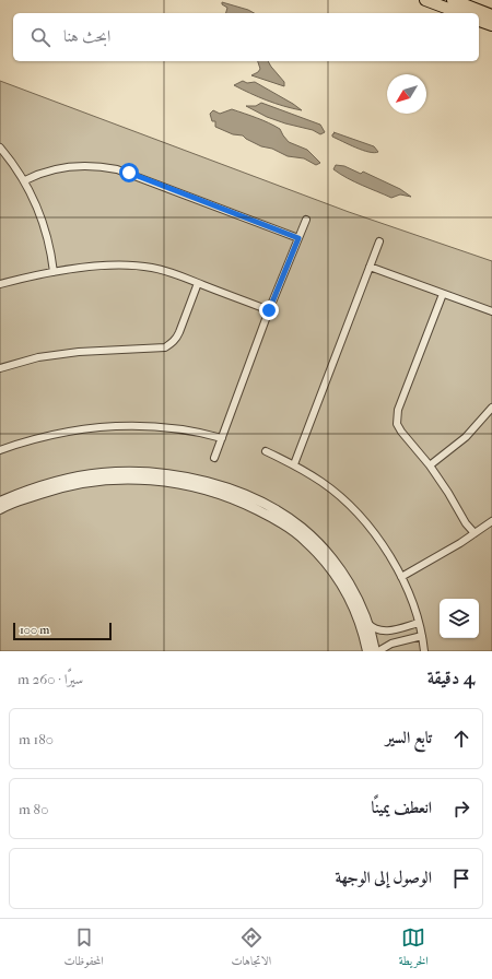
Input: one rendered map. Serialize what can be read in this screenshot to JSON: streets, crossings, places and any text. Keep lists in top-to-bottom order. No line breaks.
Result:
{"scale_bar":"100 m","north":"bottom left","page":{"search":"ابحث هنا","scale":"100 m","heading":["4 دقيقة","سيرًا · 260 m"],"list":[["تابع السير","180 m"],["انعطف يمينًا","80 m"],"الوصول إلى الوجهة"],"nav":["الخريطة","الاتجاهات","المحفوظات"]}}
